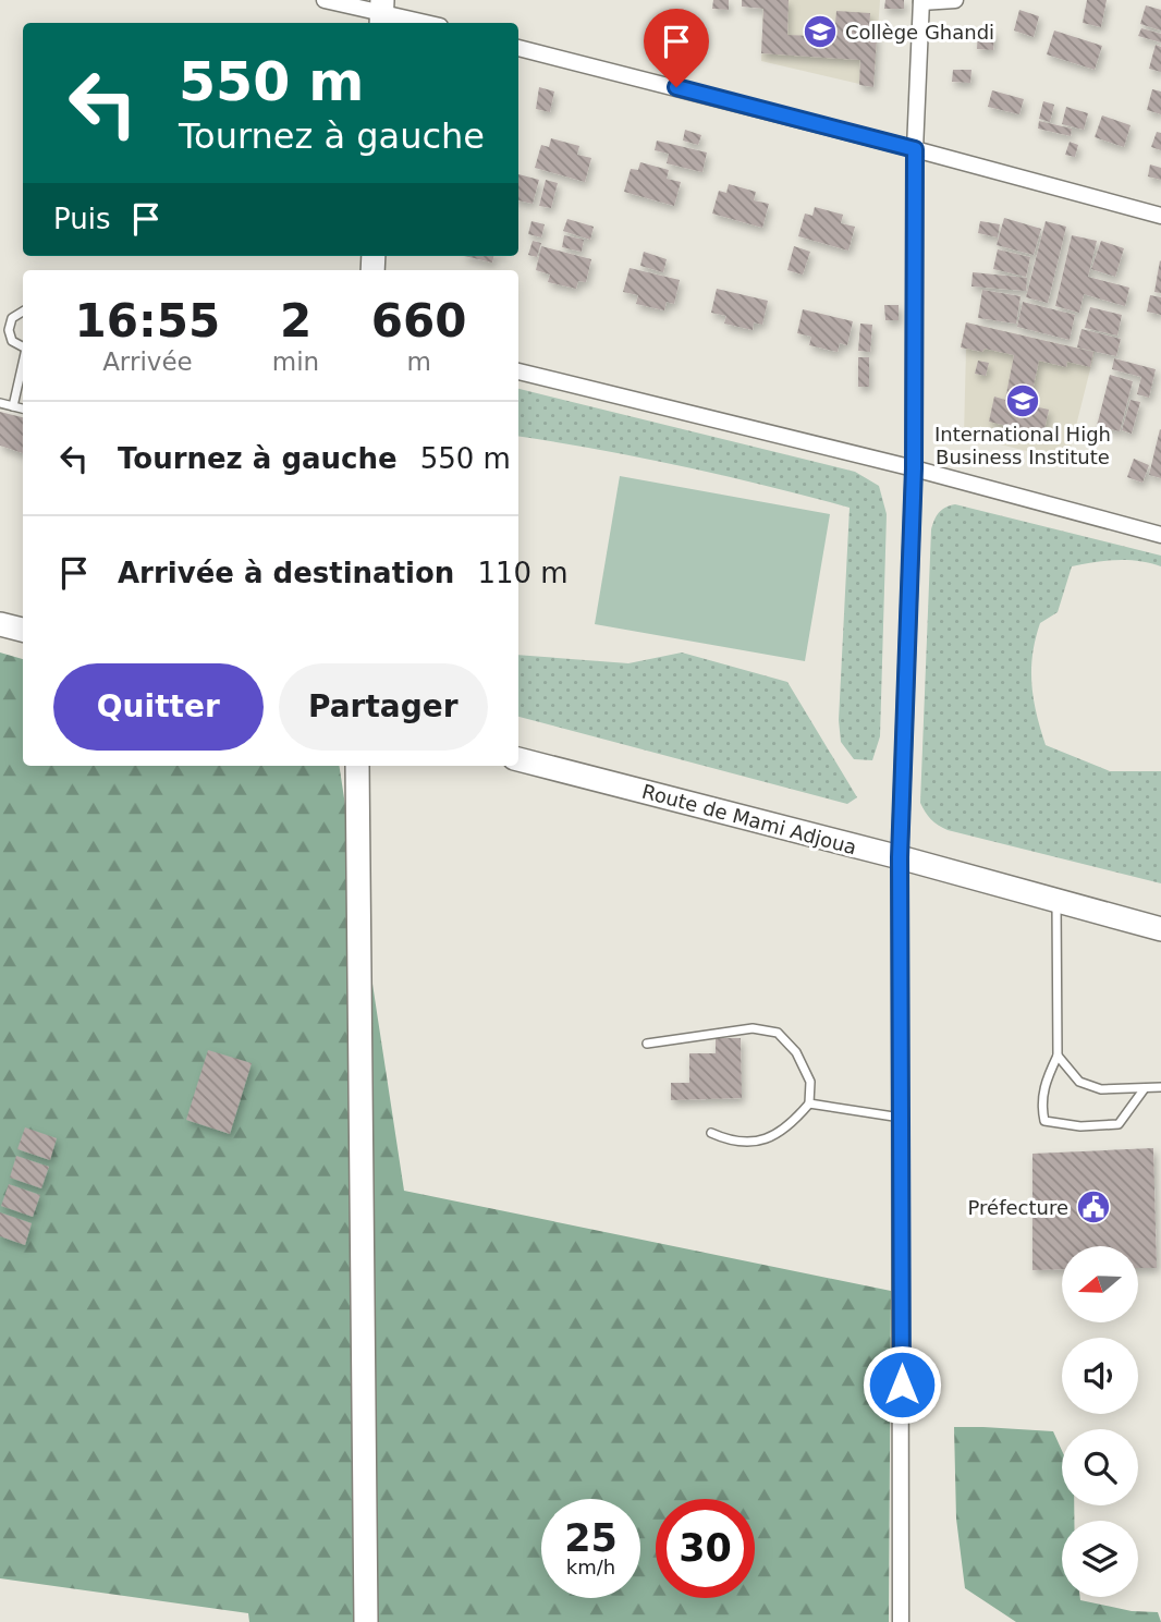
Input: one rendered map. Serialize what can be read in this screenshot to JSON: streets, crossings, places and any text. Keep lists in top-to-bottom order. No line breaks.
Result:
{"streets":{"street":["Route de Mami Adjoua"]},"places":{"school or university":["Collège Ghandi","International High Business Institute"],"public building":["Préfecture"]},"north":"left","page":{"turn":["550 m","Tournez à gauche"],"then":"Puis","eta":["16:55","Arrivée","2","min","660","m"],"list":[{"name":"Tournez à gauche","value":"550 m"},{"name":"Arrivée à destination","value":"110 m"}],"buttons":["Quitter","Partager"],"speed":"25 km/h","limit":"30"}}
